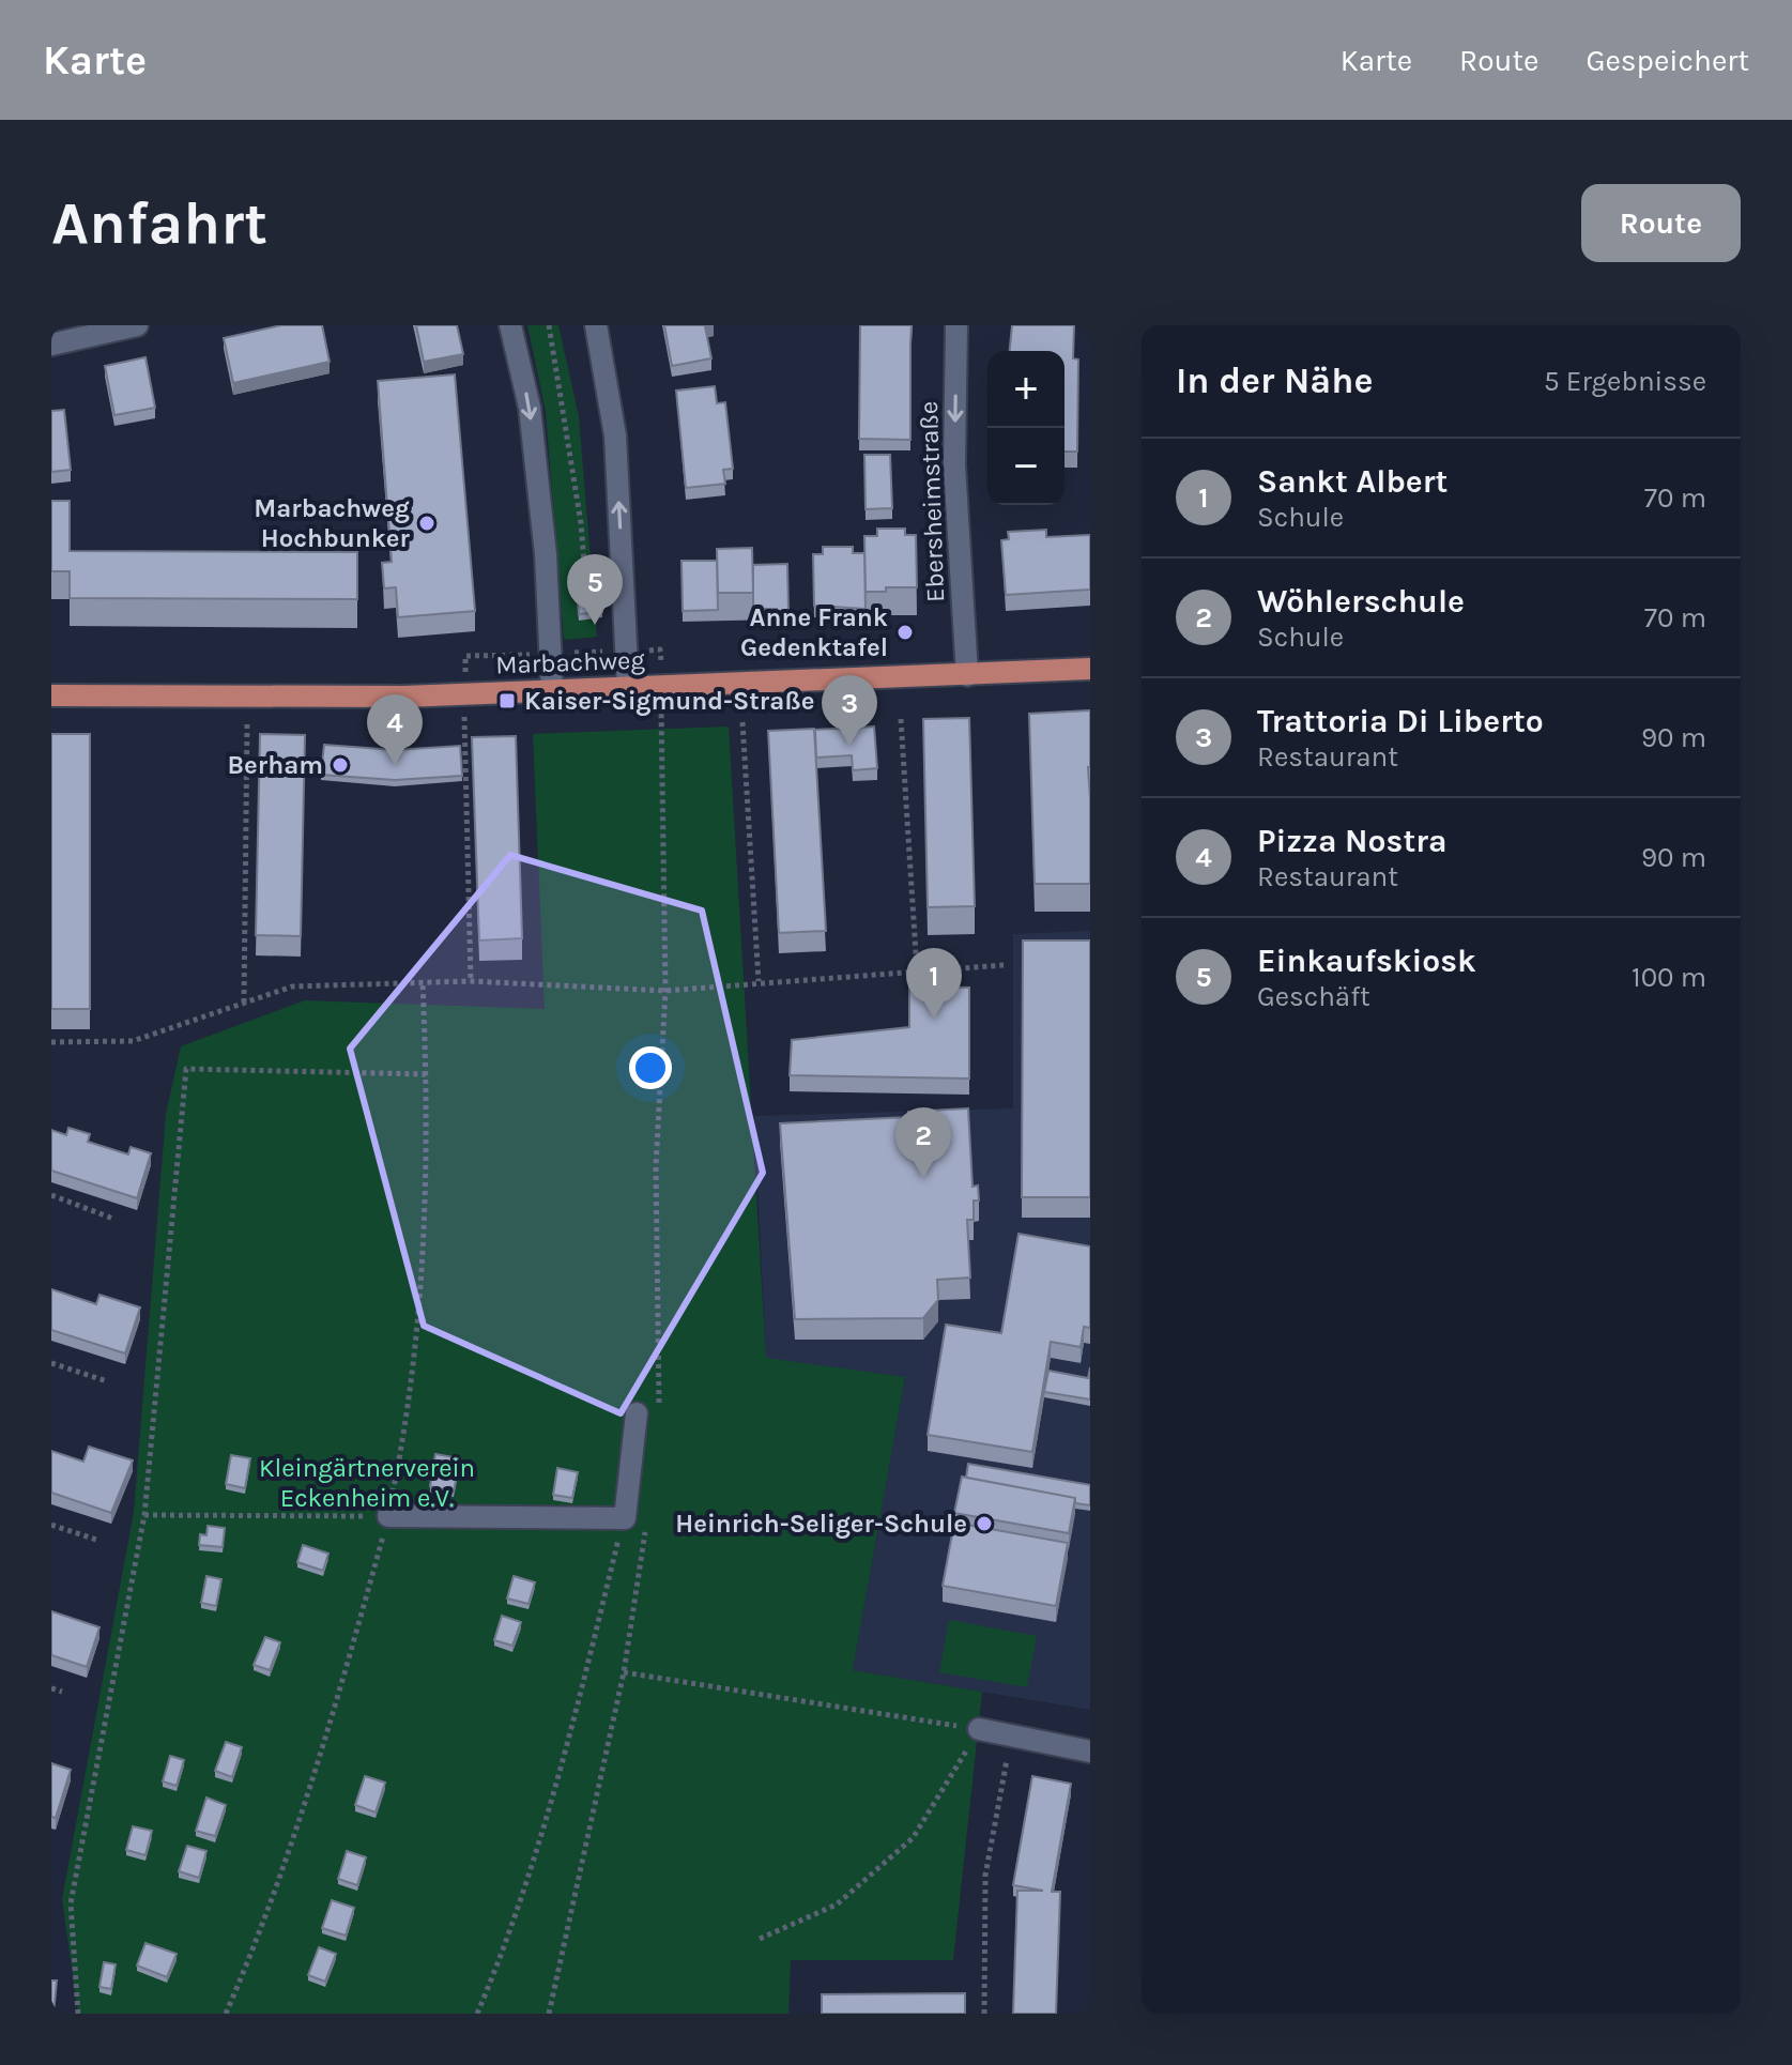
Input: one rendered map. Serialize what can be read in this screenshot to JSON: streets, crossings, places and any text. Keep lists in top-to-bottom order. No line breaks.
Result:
{"streets":{"main road":["Marbachweg"],"street":["Ebersheimstraße"]},"crossings":[["Ebersheimstraße","Marbachweg"]],"one_way":["Ebersheimstraße"],"parks":["Kleingärtnerverein Eckenheim e.V."],"places":{"other":["Marbachweg Hochbunker","Anne Frank Gedenktafel","Berham","Heinrich-Seliger-Schule"],"transit":["Kaiser-Sigmund-Straße"]},"page":{"header":"Karte","nav":["Karte","Route","Gespeichert"],"buttons":"Route","title":"Anfahrt","heading":["In der Nähe","5 Ergebnisse"],"map_buttons":["+","−"],"list":[{"mark":"1","name":"Sankt Albert","note":"Schule","value":"70 m"},{"mark":"2","name":"Wöhlerschule","note":"Schule","value":"70 m"},{"mark":"3","name":"Trattoria Di Liberto","note":"Restaurant","value":"90 m"},{"mark":"4","name":"Pizza Nostra","note":"Restaurant","value":"90 m"},{"mark":"5","name":"Einkaufskiosk","note":"Geschäft","value":"100 m"}],"pins":["5","3","4","1","2"]}}
